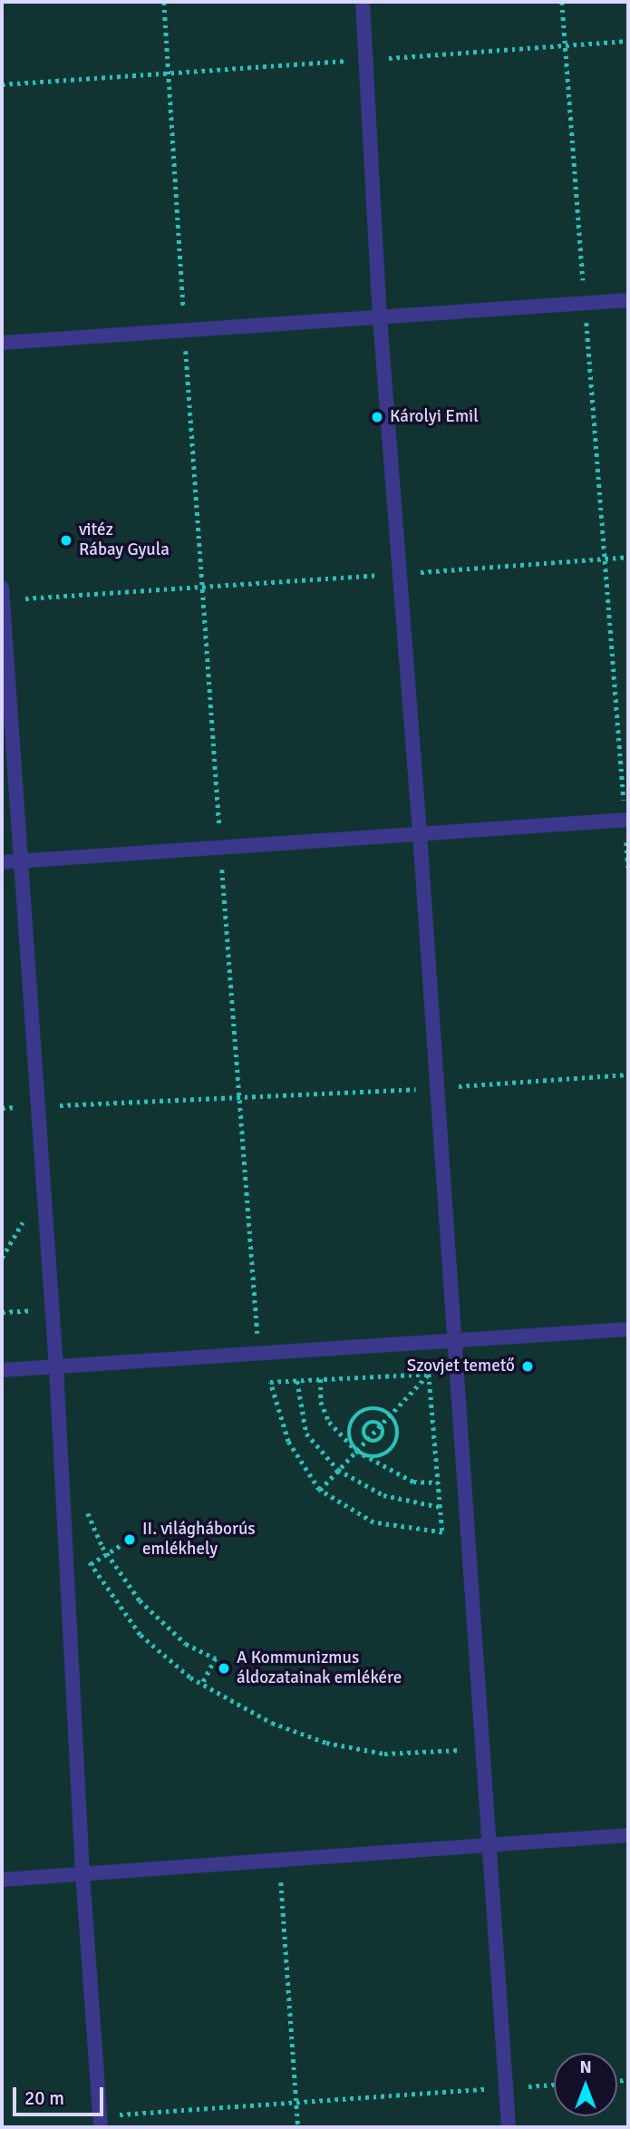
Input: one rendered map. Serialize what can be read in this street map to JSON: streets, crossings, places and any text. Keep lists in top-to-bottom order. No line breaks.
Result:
{"places":["Károlyi Emil","vitéz Rábay Gyula","Szovjet temető","II. világháborús emlékhely","A Kommunizmus áldozatainak emlékére"],"scale_bar":"20 m","north":"top"}
